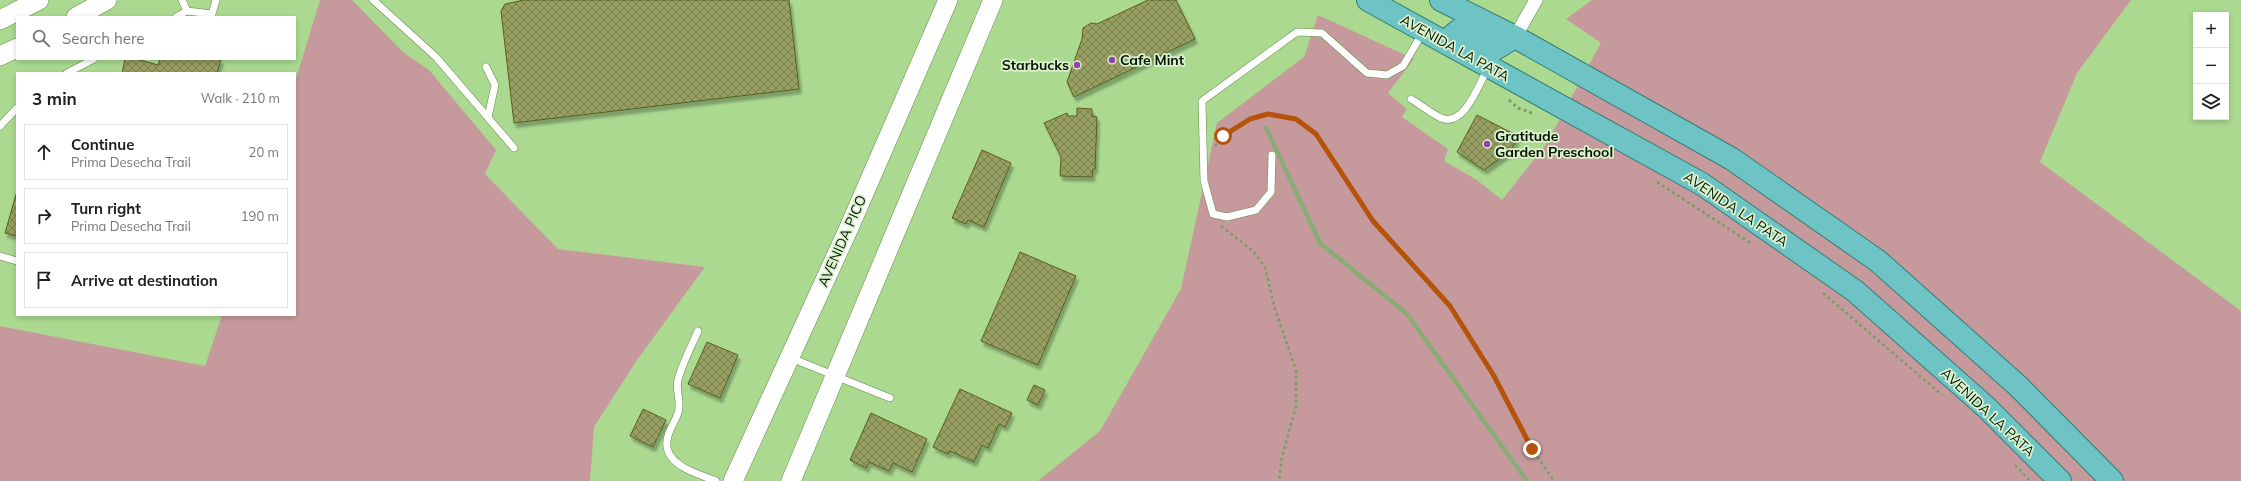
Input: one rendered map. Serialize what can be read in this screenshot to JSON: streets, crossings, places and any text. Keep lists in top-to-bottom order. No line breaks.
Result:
{"streets":{"highway":["AVENIDA LA PATA"],"main road":["AVENIDA PICO"]},"places":["Cafe Mint","Starbucks","Gratitude Garden Preschool"],"page":{"map_buttons":["+","−"],"search":"Search here","heading":["3 min","Walk · 210 m"],"list":[["Continue","Prima Desecha Trail","20 m"],["Turn right","Prima Desecha Trail","190 m"],"Arrive at destination"]}}
